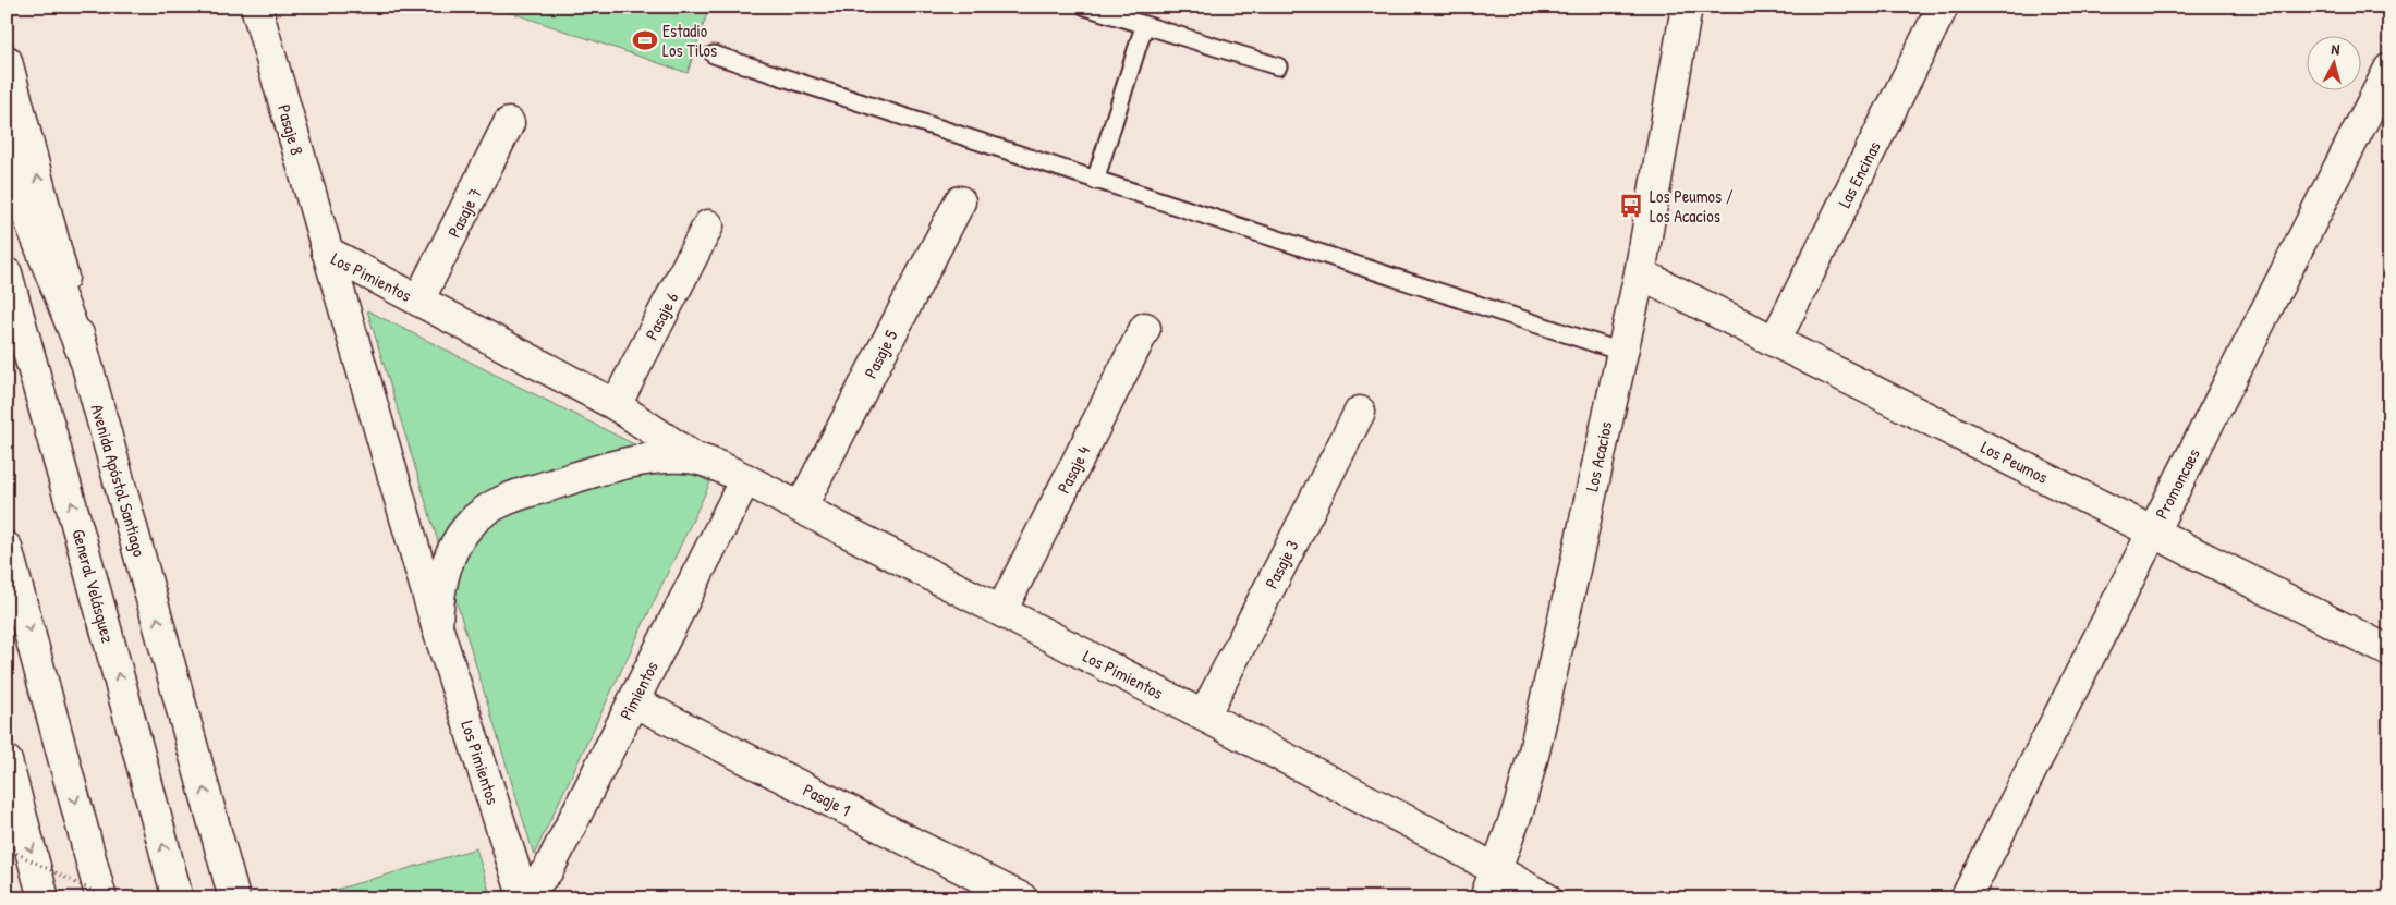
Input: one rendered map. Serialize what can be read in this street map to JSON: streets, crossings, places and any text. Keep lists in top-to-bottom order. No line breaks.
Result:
{"streets":{"main road":["Pasaje 8","Las Encinas","Pasaje 7","Los Pimientos","Pasaje 6","Pasaje 5","Los Acacios","Los Peumos","Pasaje 4","Avenida Apóstol Santiago","Promoncaes","Pasaje 3","General Velásquez","Pimientos","Pasaje 1"]},"crossings":[["Pasaje 8","Los Pimientos"],["Las Encinas","Los Peumos"],["Pasaje 7","Los Pimientos"],["Los Pimientos","Pasaje 6"],["Los Pimientos","Pasaje 5"],["Los Pimientos","Los Acacios"],["Los Pimientos","Pasaje 4"],["Los Pimientos","Pasaje 3"],["Los Pimientos","Pimientos"],["Los Acacios","Los Peumos"],["Los Peumos","Promoncaes"],["Pimientos","Pasaje 1"]],"places":{"sports":["Estadio Los Tilos"],"bus stop":["Los Peumos / Los Acacios"]},"north":"top"}
